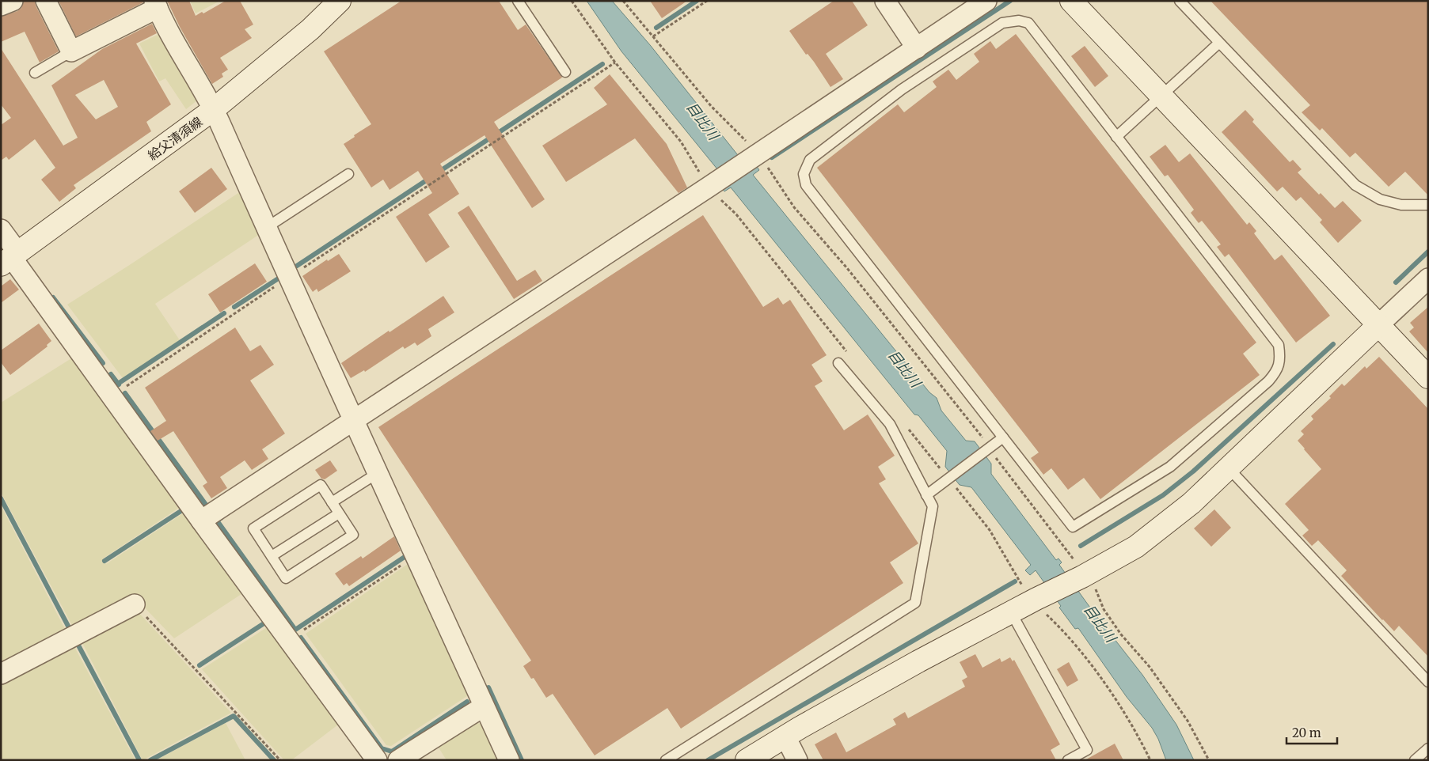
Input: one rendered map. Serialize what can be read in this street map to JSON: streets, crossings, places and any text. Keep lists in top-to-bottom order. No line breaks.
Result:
{"streets":{"street":["給父清須線"]},"water":["目比川"],"scale_bar":"20 m"}
